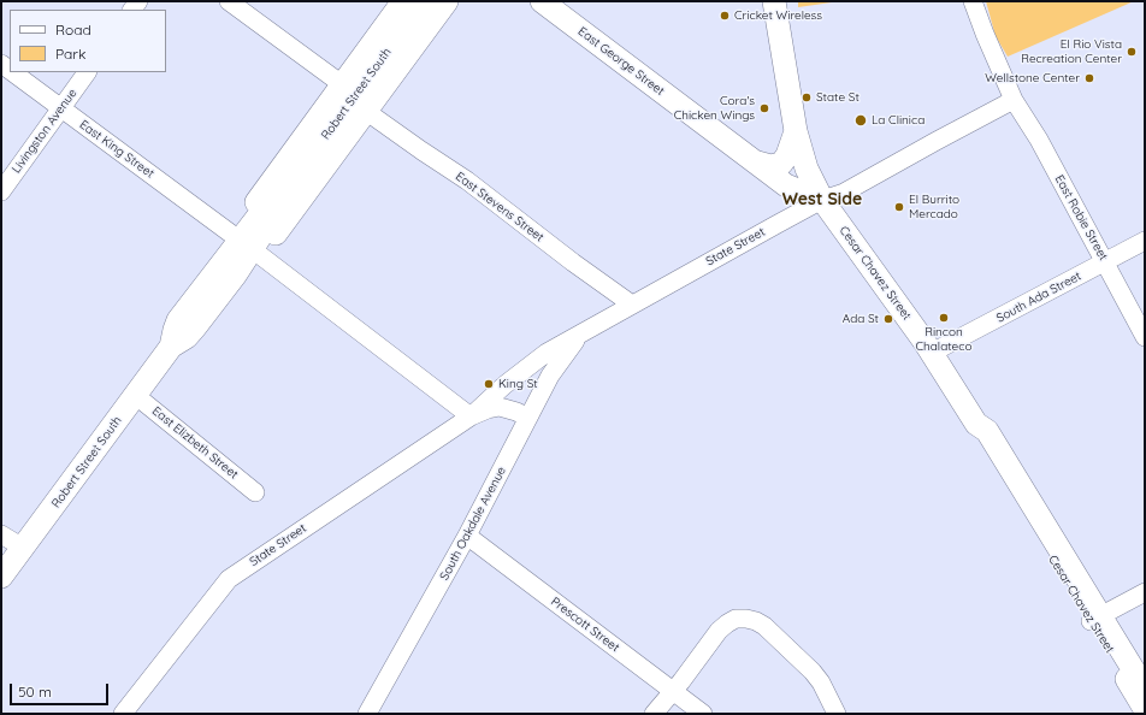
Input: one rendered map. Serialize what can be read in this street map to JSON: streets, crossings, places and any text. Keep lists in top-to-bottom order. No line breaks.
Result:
{"streets":{"main road":["East George Street","Robert Street South","Cesar Chavez Street"],"street":["Livingston Avenue","East King Street","East Stevens Street","East Robie Street","State Street","South Ada Street","East Elizbeth Street","South Oakdale Avenue","Prescott Street"]},"crossings":[["East George Street","State Street"],["East George Street","Cesar Chavez Street"],["Robert Street South","East Elizbeth Street"],["Livingston Avenue","East King Street"],["East Stevens Street","State Street"],["East Robie Street","State Street"],["East Robie Street","South Ada Street"],["State Street","Cesar Chavez Street"],["State Street","South Oakdale Avenue"],["Cesar Chavez Street","South Ada Street"],["South Oakdale Avenue","Prescott Street"]],"districts":["West Side"],"places":["Cricket Wireless","El Rio Vista Recreation Center","Wellstone Center","State St","Cora's Chicken Wings","La Clinica","El Burrito Mercado","Rincon Chalateco","Ada St","King St"],"legend":["Road","Park"],"scale_bar":"50 m"}
